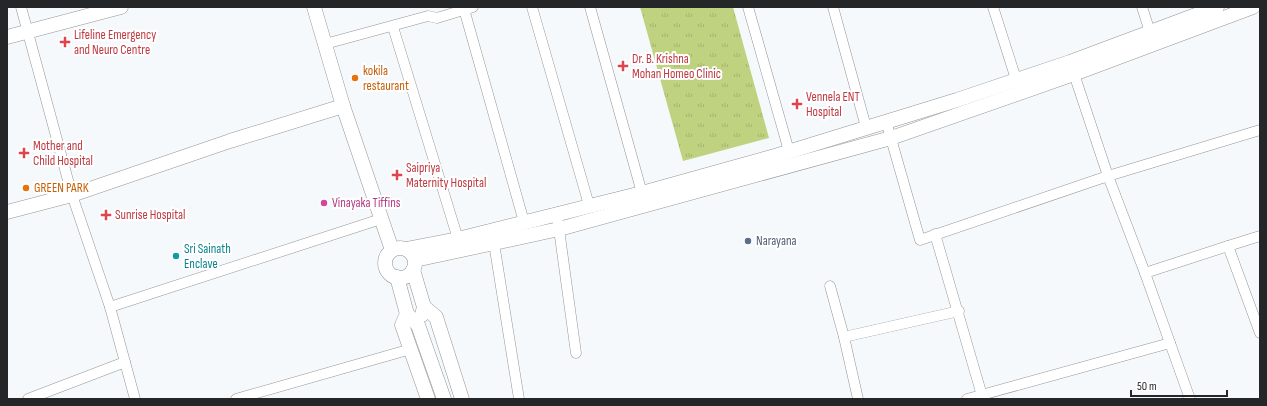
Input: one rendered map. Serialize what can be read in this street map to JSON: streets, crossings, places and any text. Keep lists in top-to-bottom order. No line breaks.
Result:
{"places":{"health":["Lifeline Emergency and Neuro Centre","Dr. B. Krishna Mohan Homeo Clinic","Vennela ENT Hospital","Mother and Child Hospital","Saipriya Maternity Hospital","Sunrise Hospital"],"other":["kokila restaurant","GREEN PARK","Vinayaka Tiffins","Narayana","Sri Sainath Enclave"]},"scale_bar":"50 m"}
